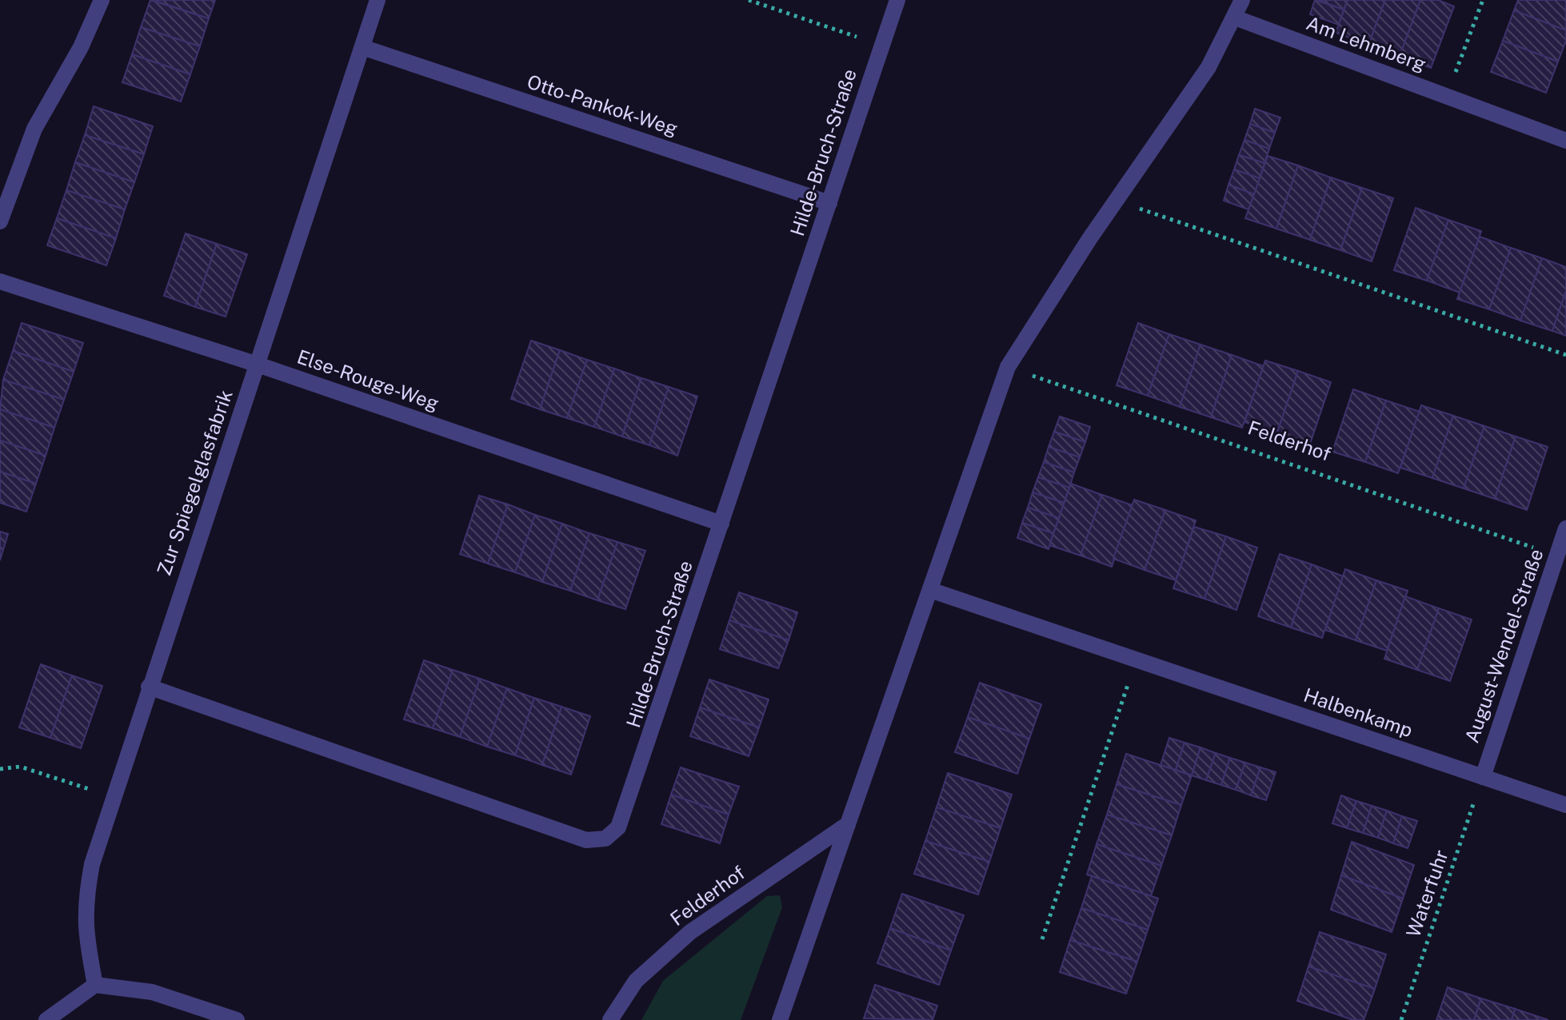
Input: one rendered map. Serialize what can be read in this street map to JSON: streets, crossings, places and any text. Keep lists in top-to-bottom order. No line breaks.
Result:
{"streets":{"street":["Am Lehmberg","Otto-Pankok-Weg","Hilde-Bruch-Straße","Else-Rouge-Weg","Felderhof","Zur Spiegelglasfabrik","August-Wendel-Straße","Halbenkamp"],"path":["Waterfuhr"]},"crossings":[["Otto-Pankok-Weg","Hilde-Bruch-Straße"],["Otto-Pankok-Weg","Zur Spiegelglasfabrik"],["Hilde-Bruch-Straße","Else-Rouge-Weg"],["Hilde-Bruch-Straße","Zur Spiegelglasfabrik"],["Else-Rouge-Weg","Zur Spiegelglasfabrik"],["Felderhof","August-Wendel-Straße"],["August-Wendel-Straße","Halbenkamp"],["August-Wendel-Straße","Waterfuhr"],["Halbenkamp","Waterfuhr"]]}
